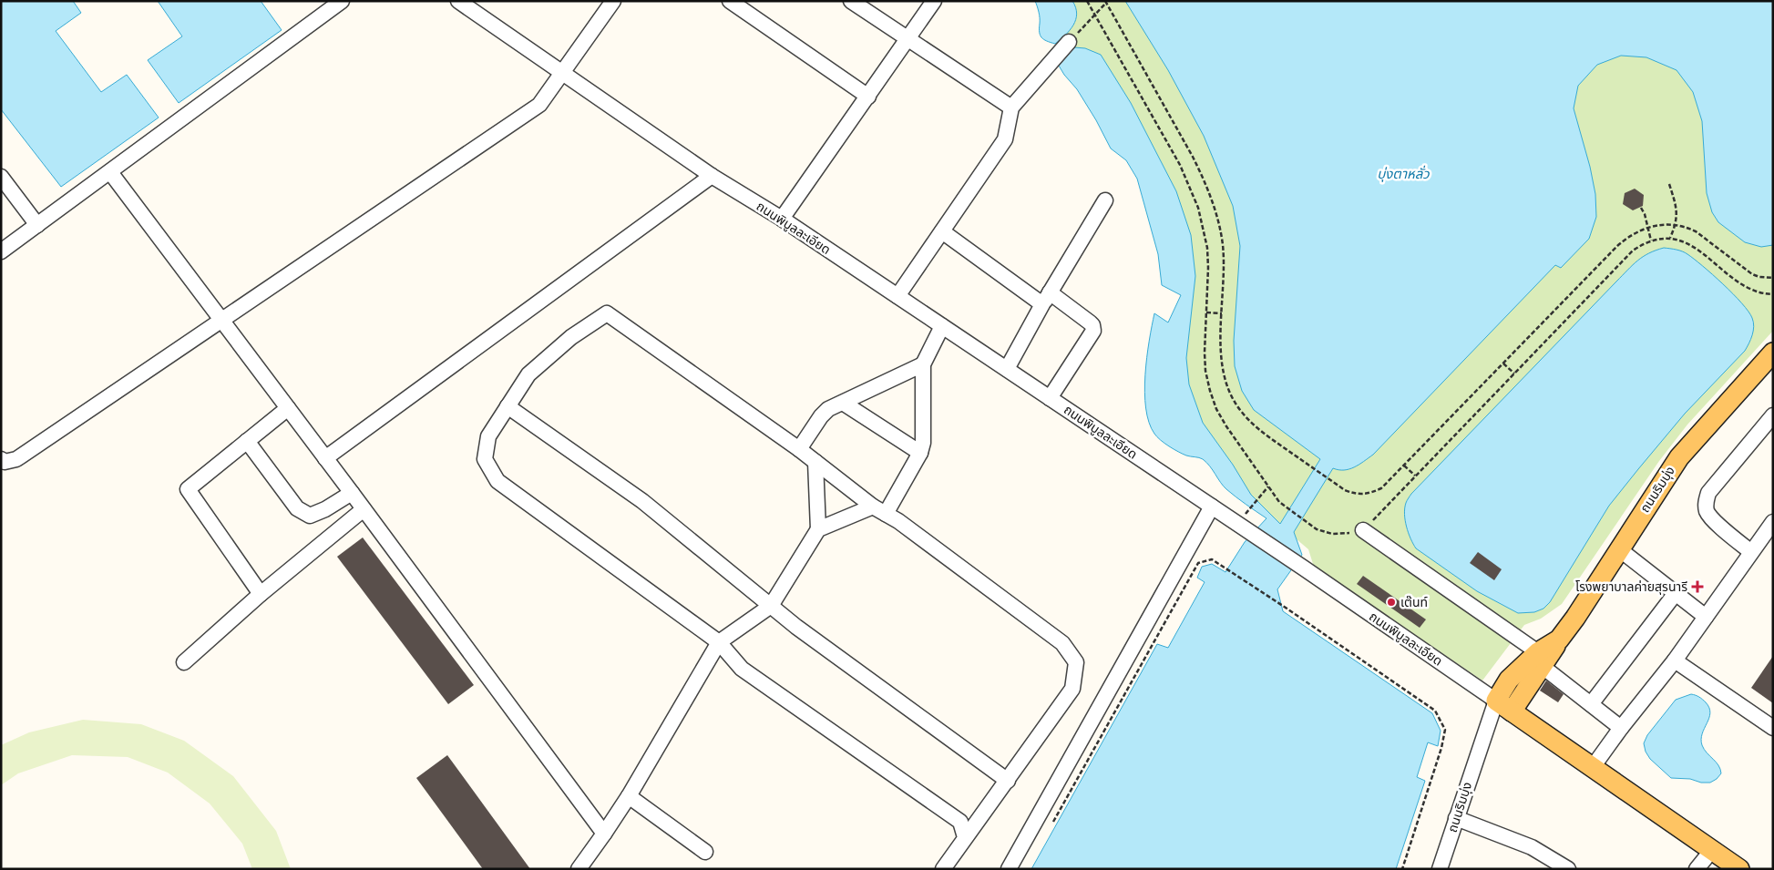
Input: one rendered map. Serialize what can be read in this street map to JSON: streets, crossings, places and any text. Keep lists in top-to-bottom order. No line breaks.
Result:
{"streets":{"main road":["ถนนพิบูลละเอียด","ถนนริมบุ่ง"]},"crossings":[["ถนนพิบูลละเอียด","ถนนริมบุ่ง"]],"water":["บุ่งตาหลั่ว"],"places":{"health":["โรงพยาบาลค่ายสุรนารี"],"other":["เต๊นท์"]}}
